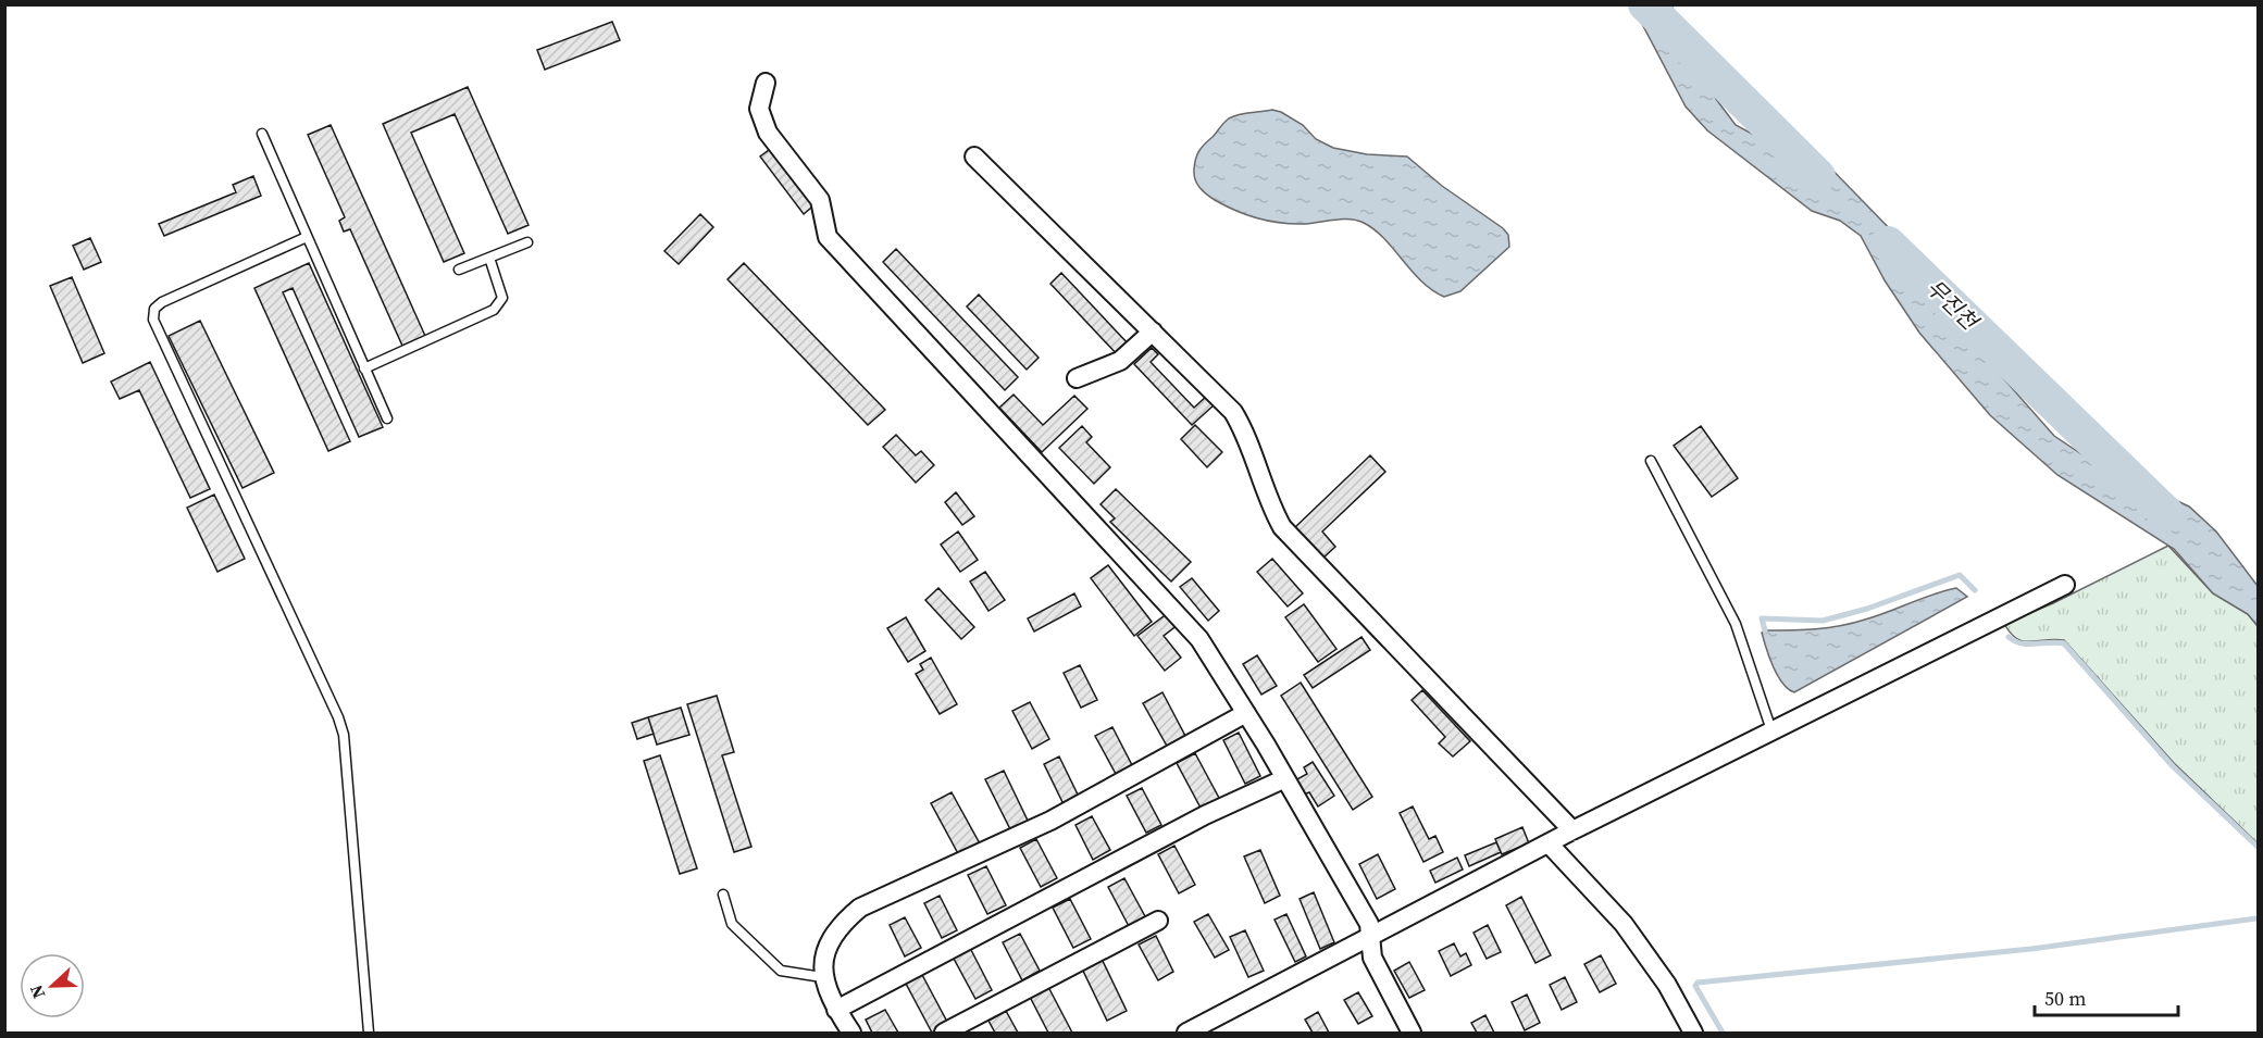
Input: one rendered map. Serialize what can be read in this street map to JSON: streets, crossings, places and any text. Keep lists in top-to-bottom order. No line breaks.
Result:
{"water":["무진천"],"scale_bar":"50 m","north":"left"}
